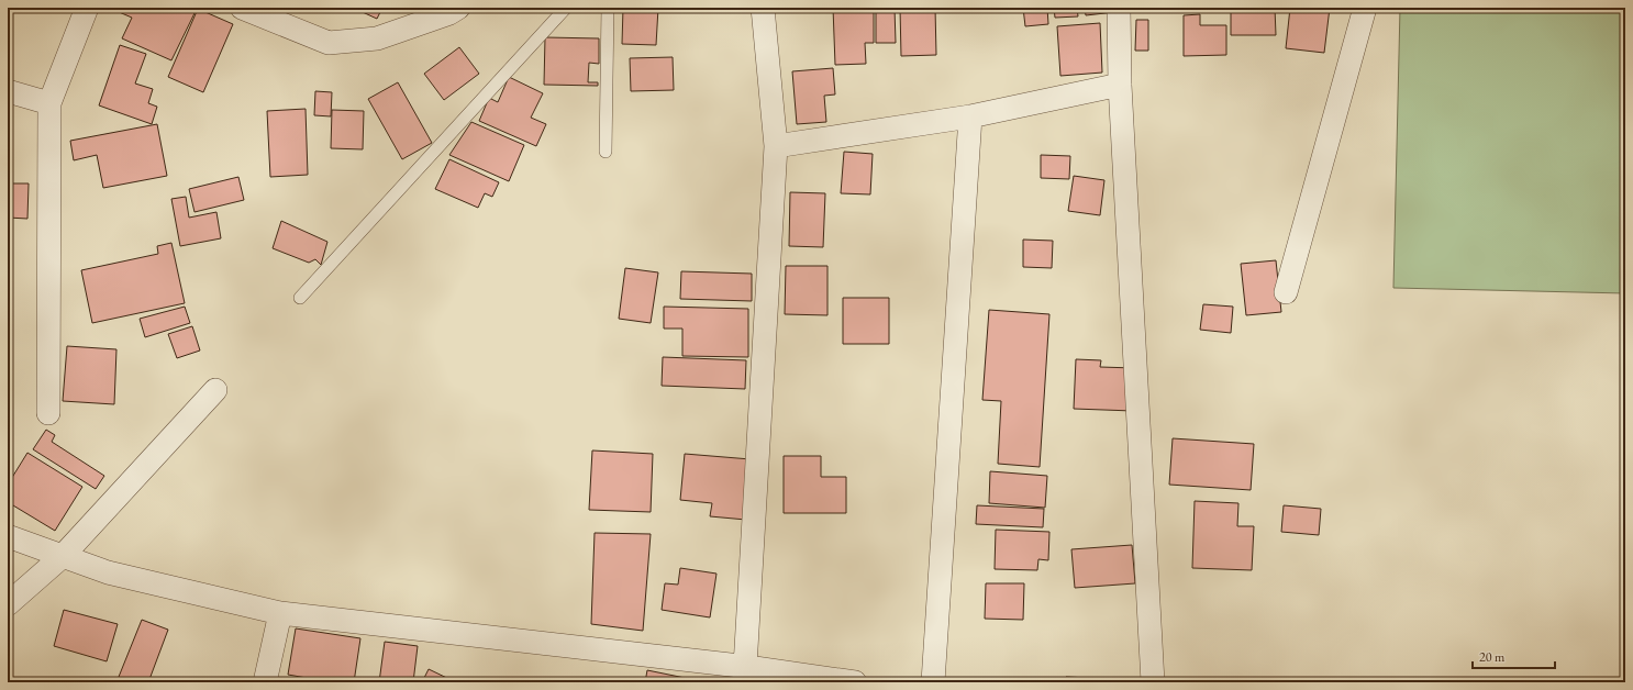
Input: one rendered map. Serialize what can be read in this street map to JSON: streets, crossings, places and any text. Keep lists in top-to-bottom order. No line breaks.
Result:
{"scale_bar":"20 m"}
